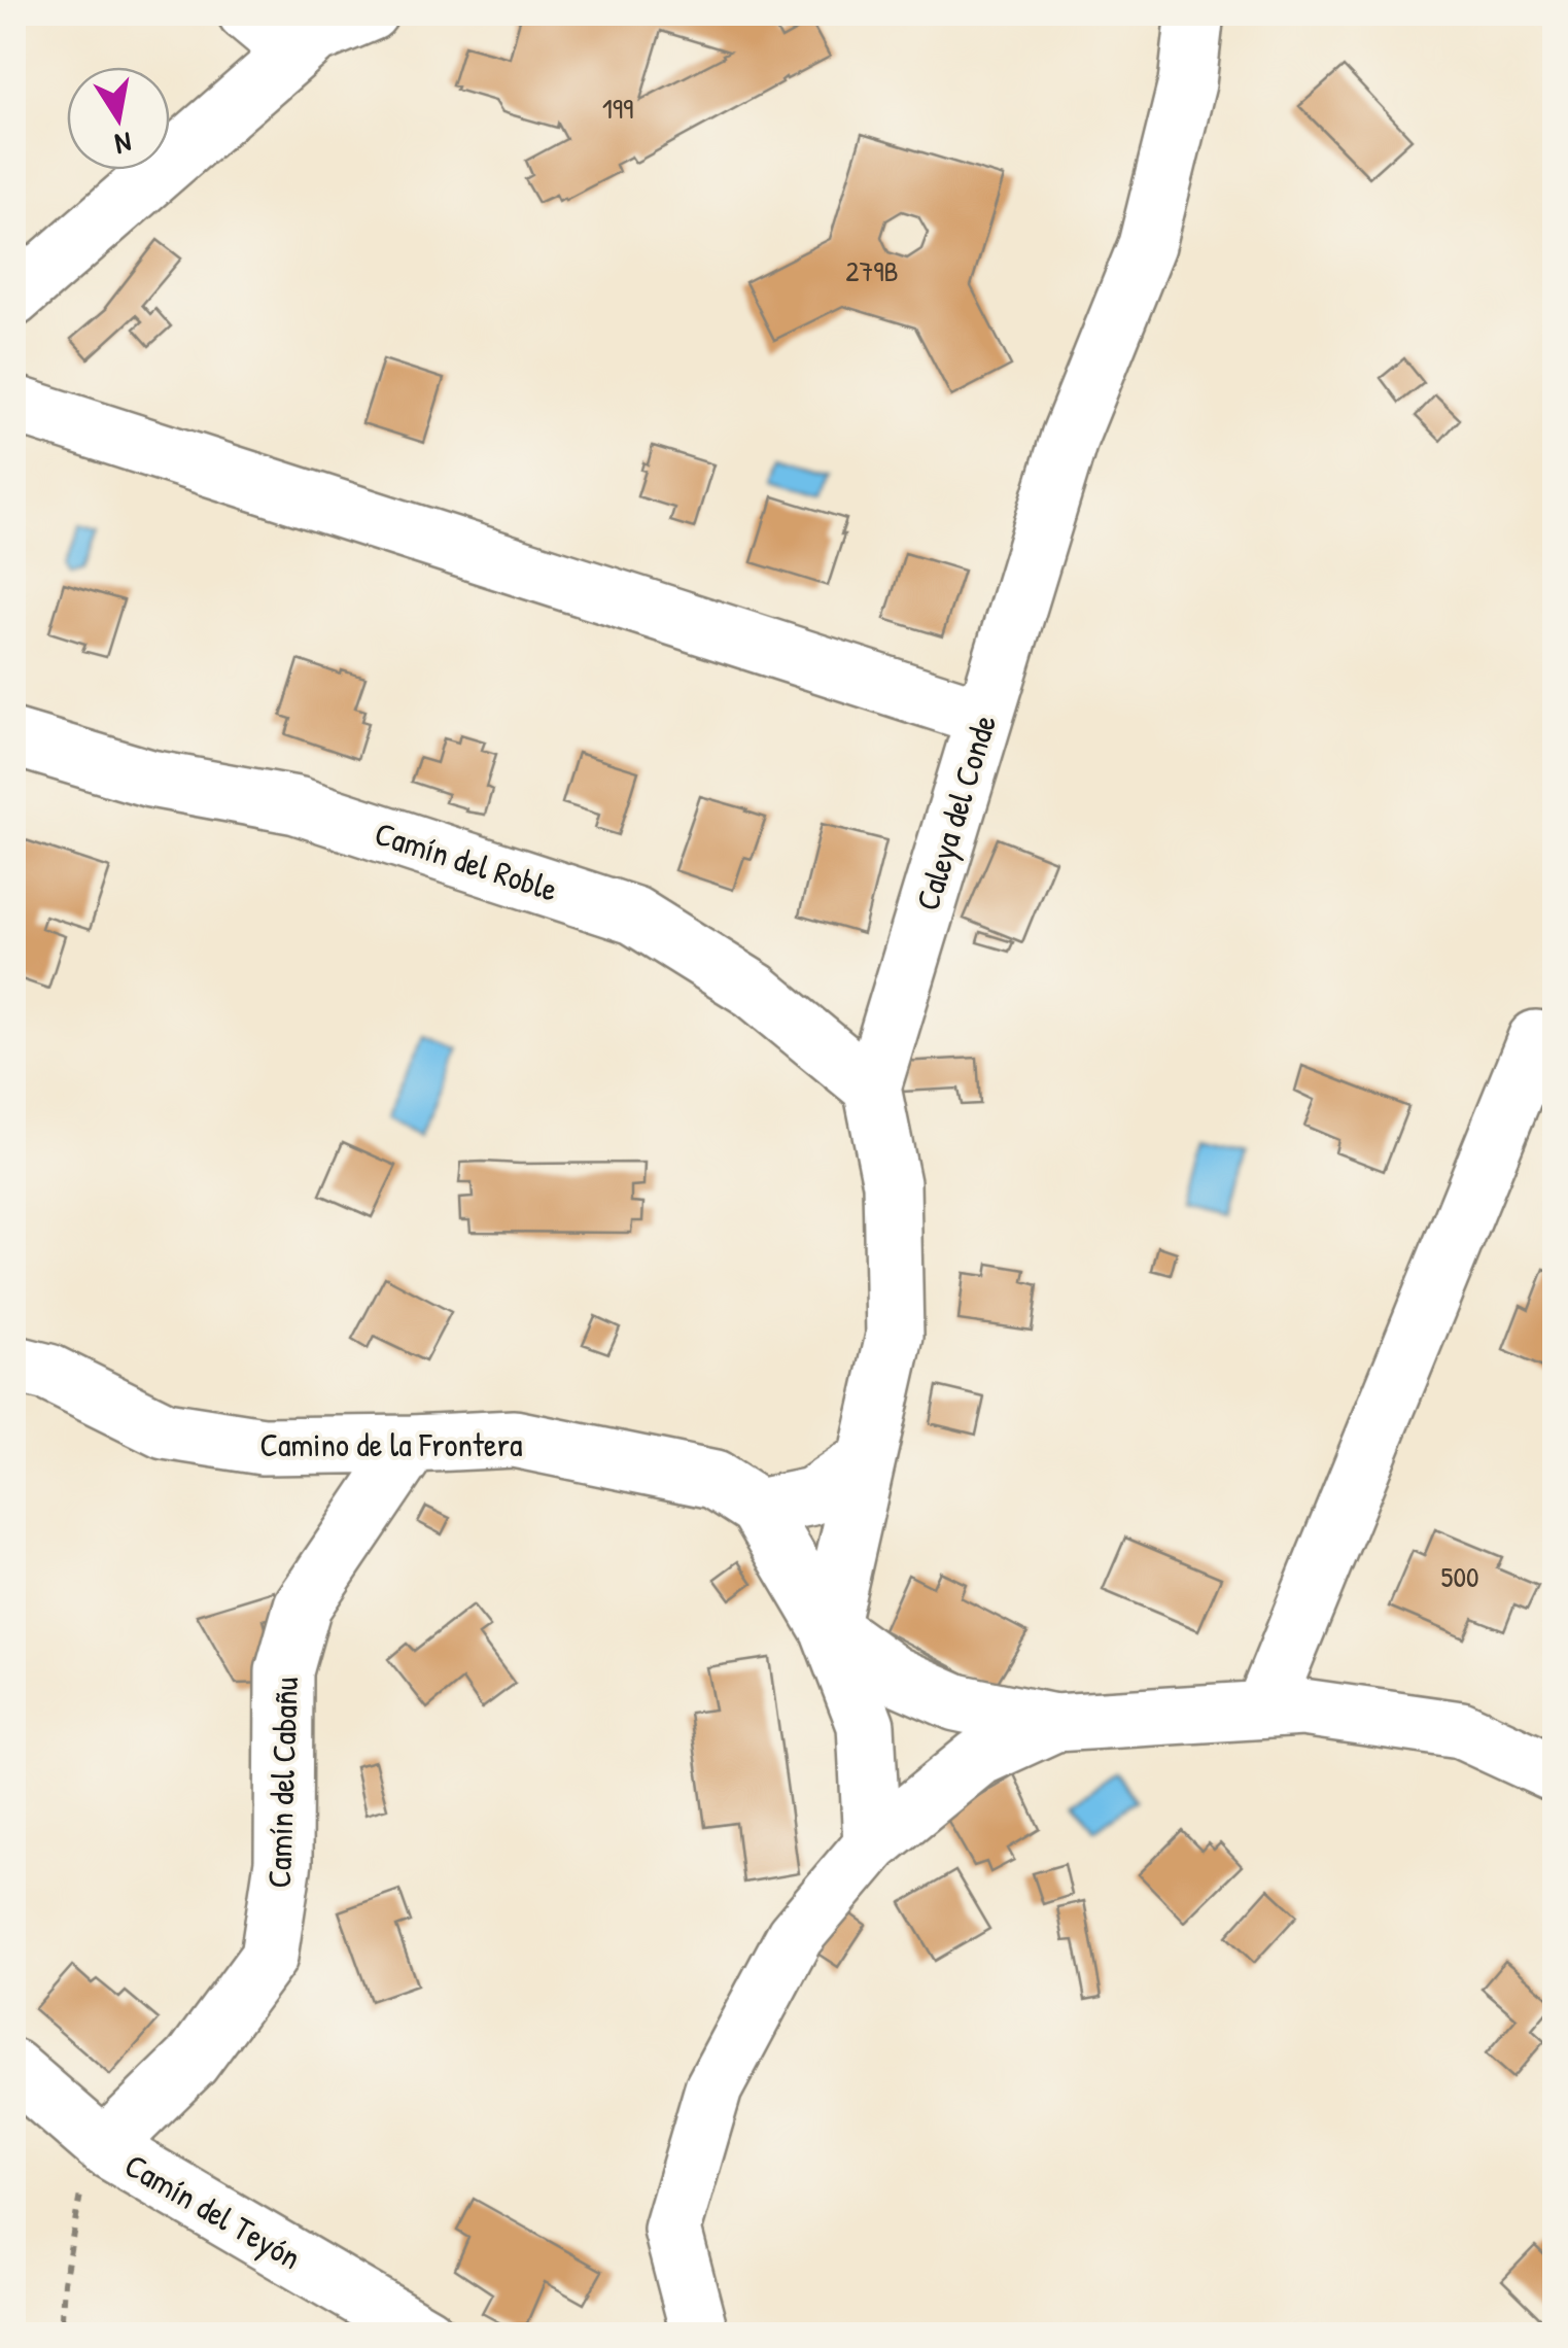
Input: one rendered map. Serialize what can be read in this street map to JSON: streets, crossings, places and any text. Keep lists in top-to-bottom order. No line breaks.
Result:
{"streets":{"street":["Caleya del Conde","Camín del Roble","Camino de la Frontera","Camín del Cabañu","Camín del Teyón"]},"crossings":[["Caleya del Conde","Camín del Roble"],["Caleya del Conde","Camino de la Frontera"],["Camino de la Frontera","Camín del Cabañu"],["Camín del Cabañu","Camín del Teyón"]],"house_numbers":["199","279B","500"],"north":"bottom"}
